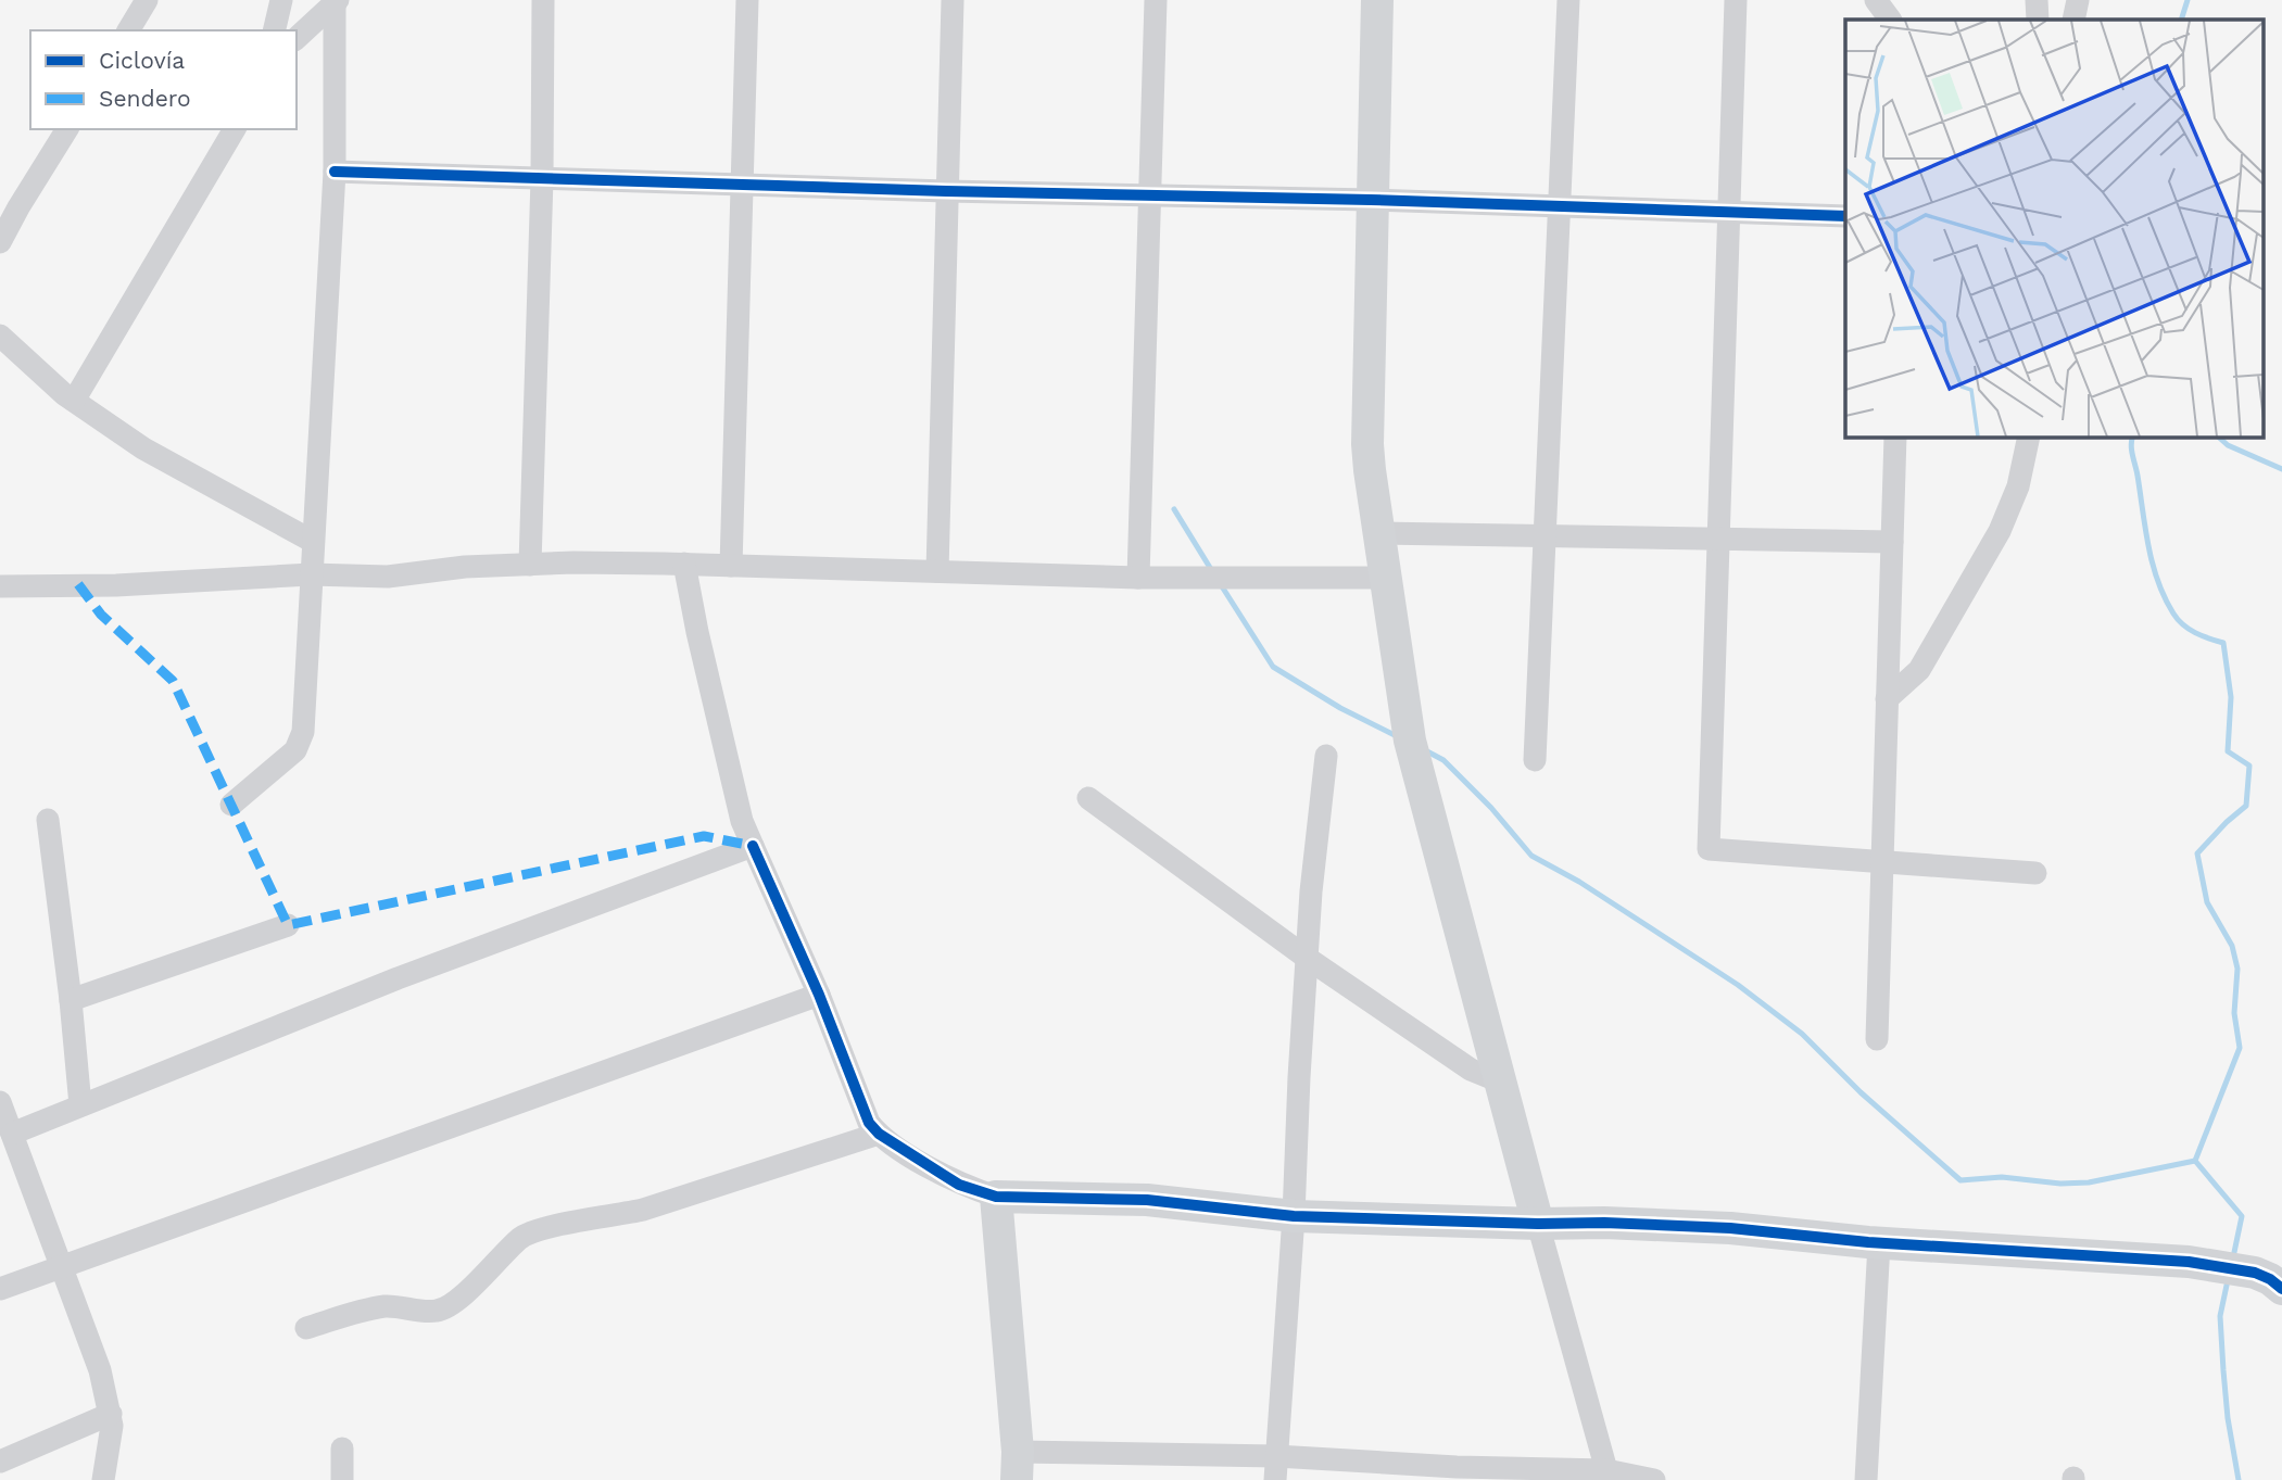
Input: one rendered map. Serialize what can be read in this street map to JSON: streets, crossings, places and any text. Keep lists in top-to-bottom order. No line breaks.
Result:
{"legend":["Ciclovía","Sendero"]}
